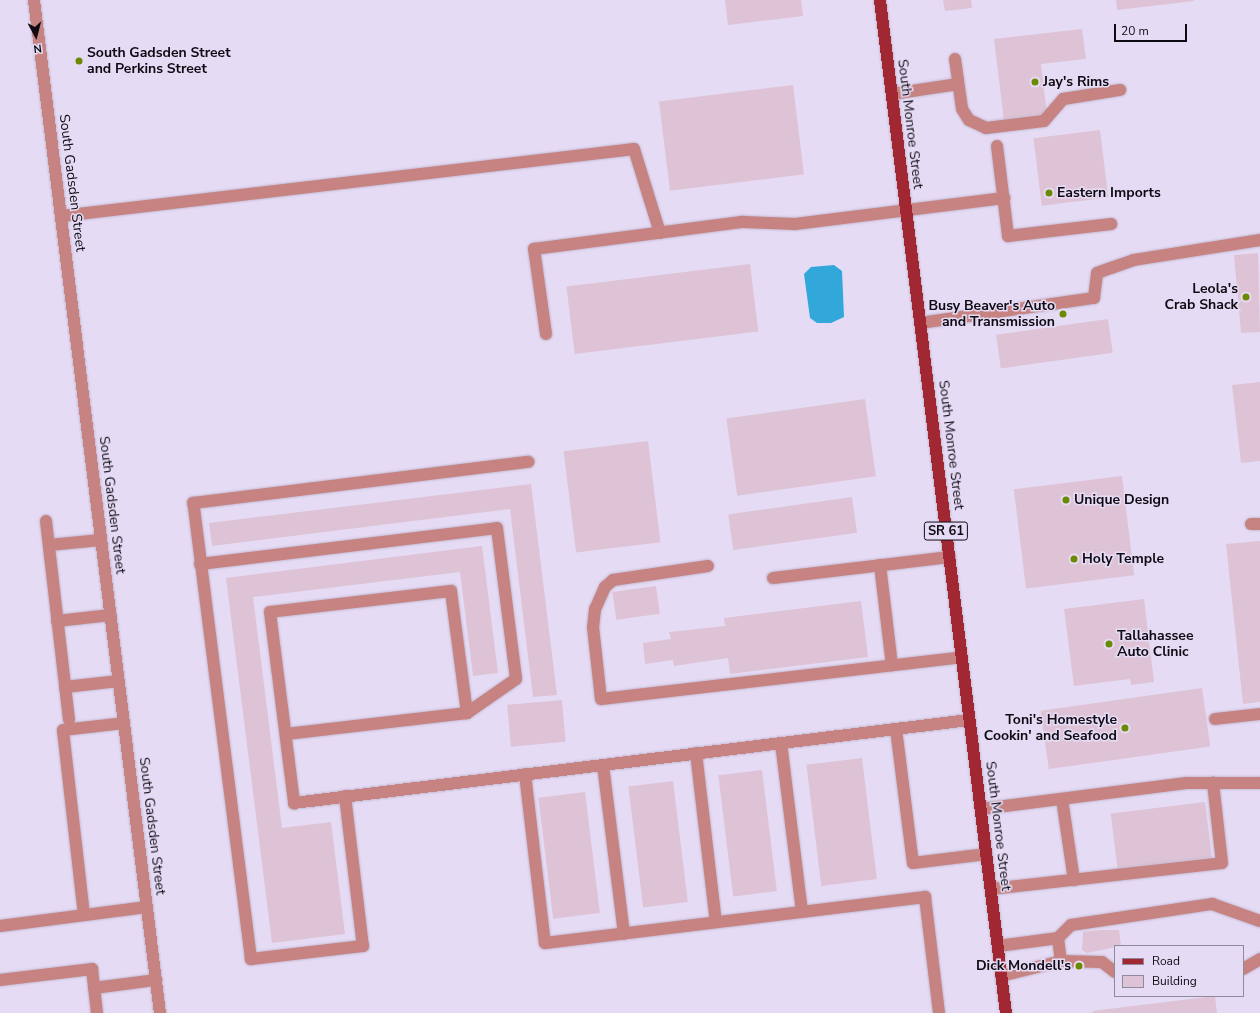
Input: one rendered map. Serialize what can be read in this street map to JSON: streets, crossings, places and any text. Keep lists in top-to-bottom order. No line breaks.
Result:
{"streets":{"main road":["South Monroe Street","SR 61"],"street":["South Gadsden Street"]},"places":["South Gadsden Street and Perkins Street","Jay's Rims","Eastern Imports","Leola's Crab Shack","Busy Beaver's Auto and Transmission","Unique Design","Holy Temple","Tallahassee Auto Clinic","Toni's Homestyle Cookin' and Seafood","Dick Mondell's"],"legend":["Road","Building"],"scale_bar":"20 m","north":"bottom"}
